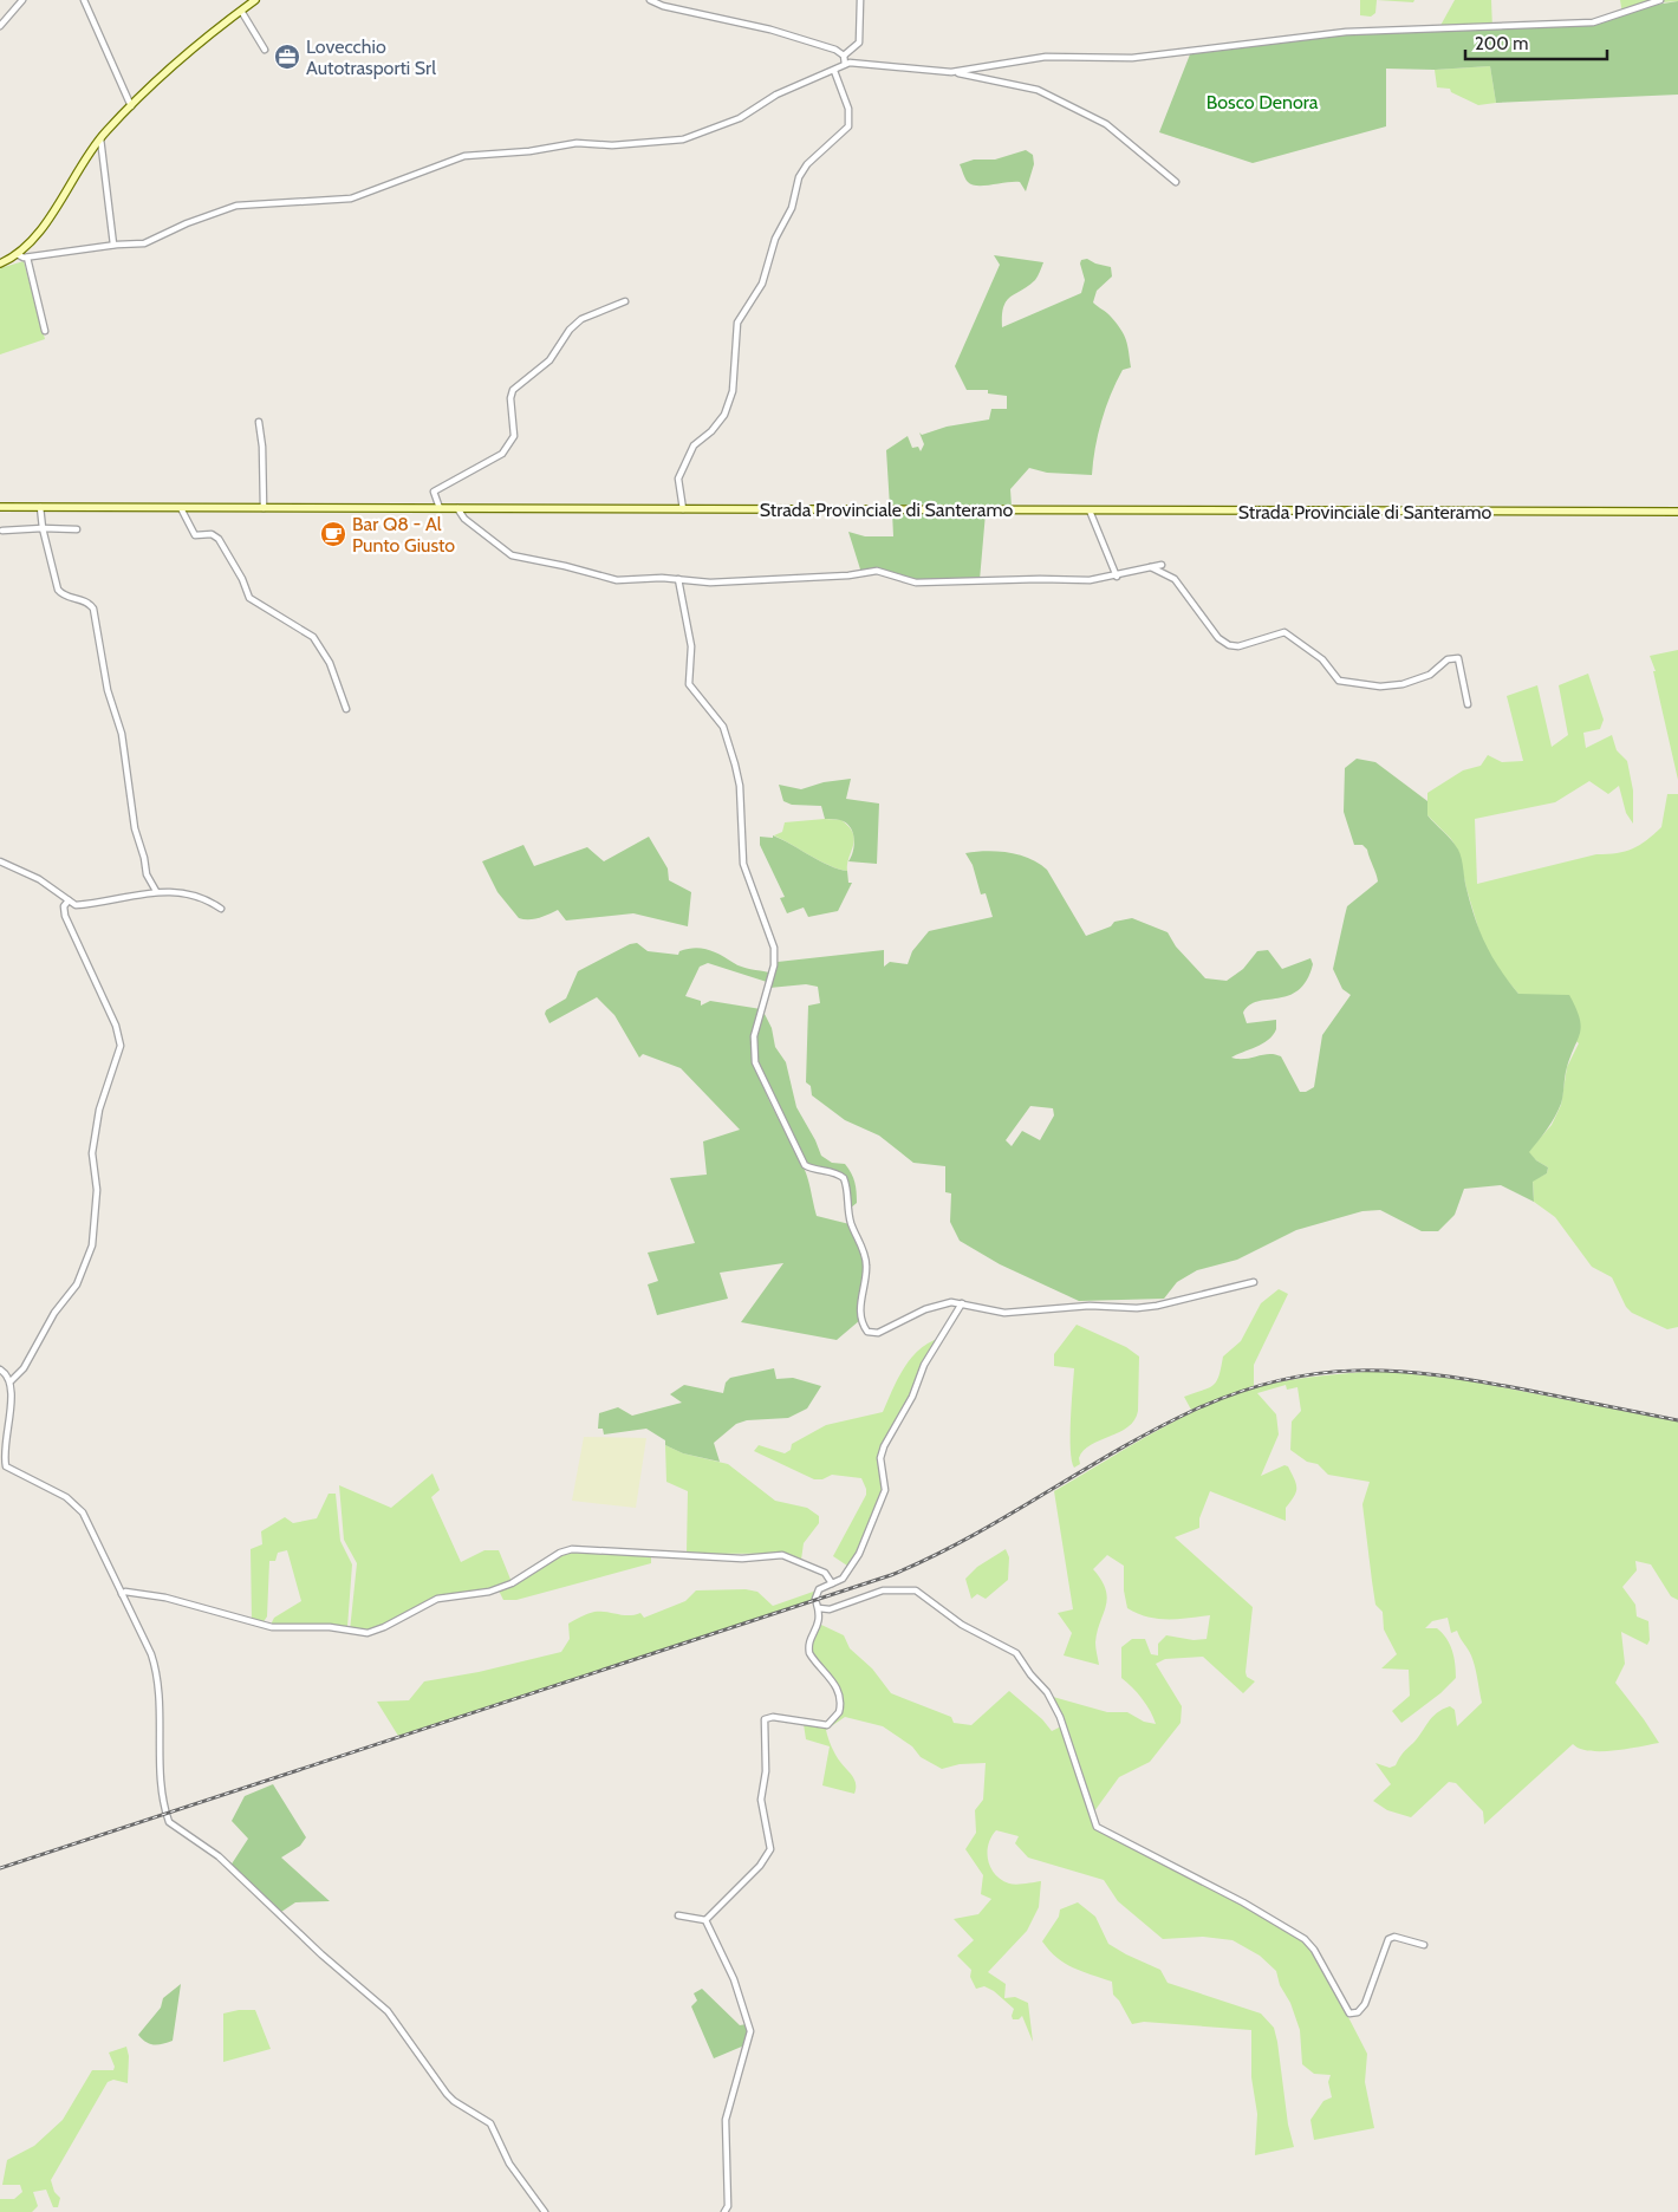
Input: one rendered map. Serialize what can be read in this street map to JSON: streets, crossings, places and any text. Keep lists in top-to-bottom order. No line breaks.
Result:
{"streets":{"main road":["Strada Provinciale di Santeramo"]},"parks":["Bosco Denora"],"places":{"office":["Lovecchio Autotrasporti Srl"],"cafe":["Bar Q8 - Al Punto Giusto"]},"scale_bar":"200 m"}
